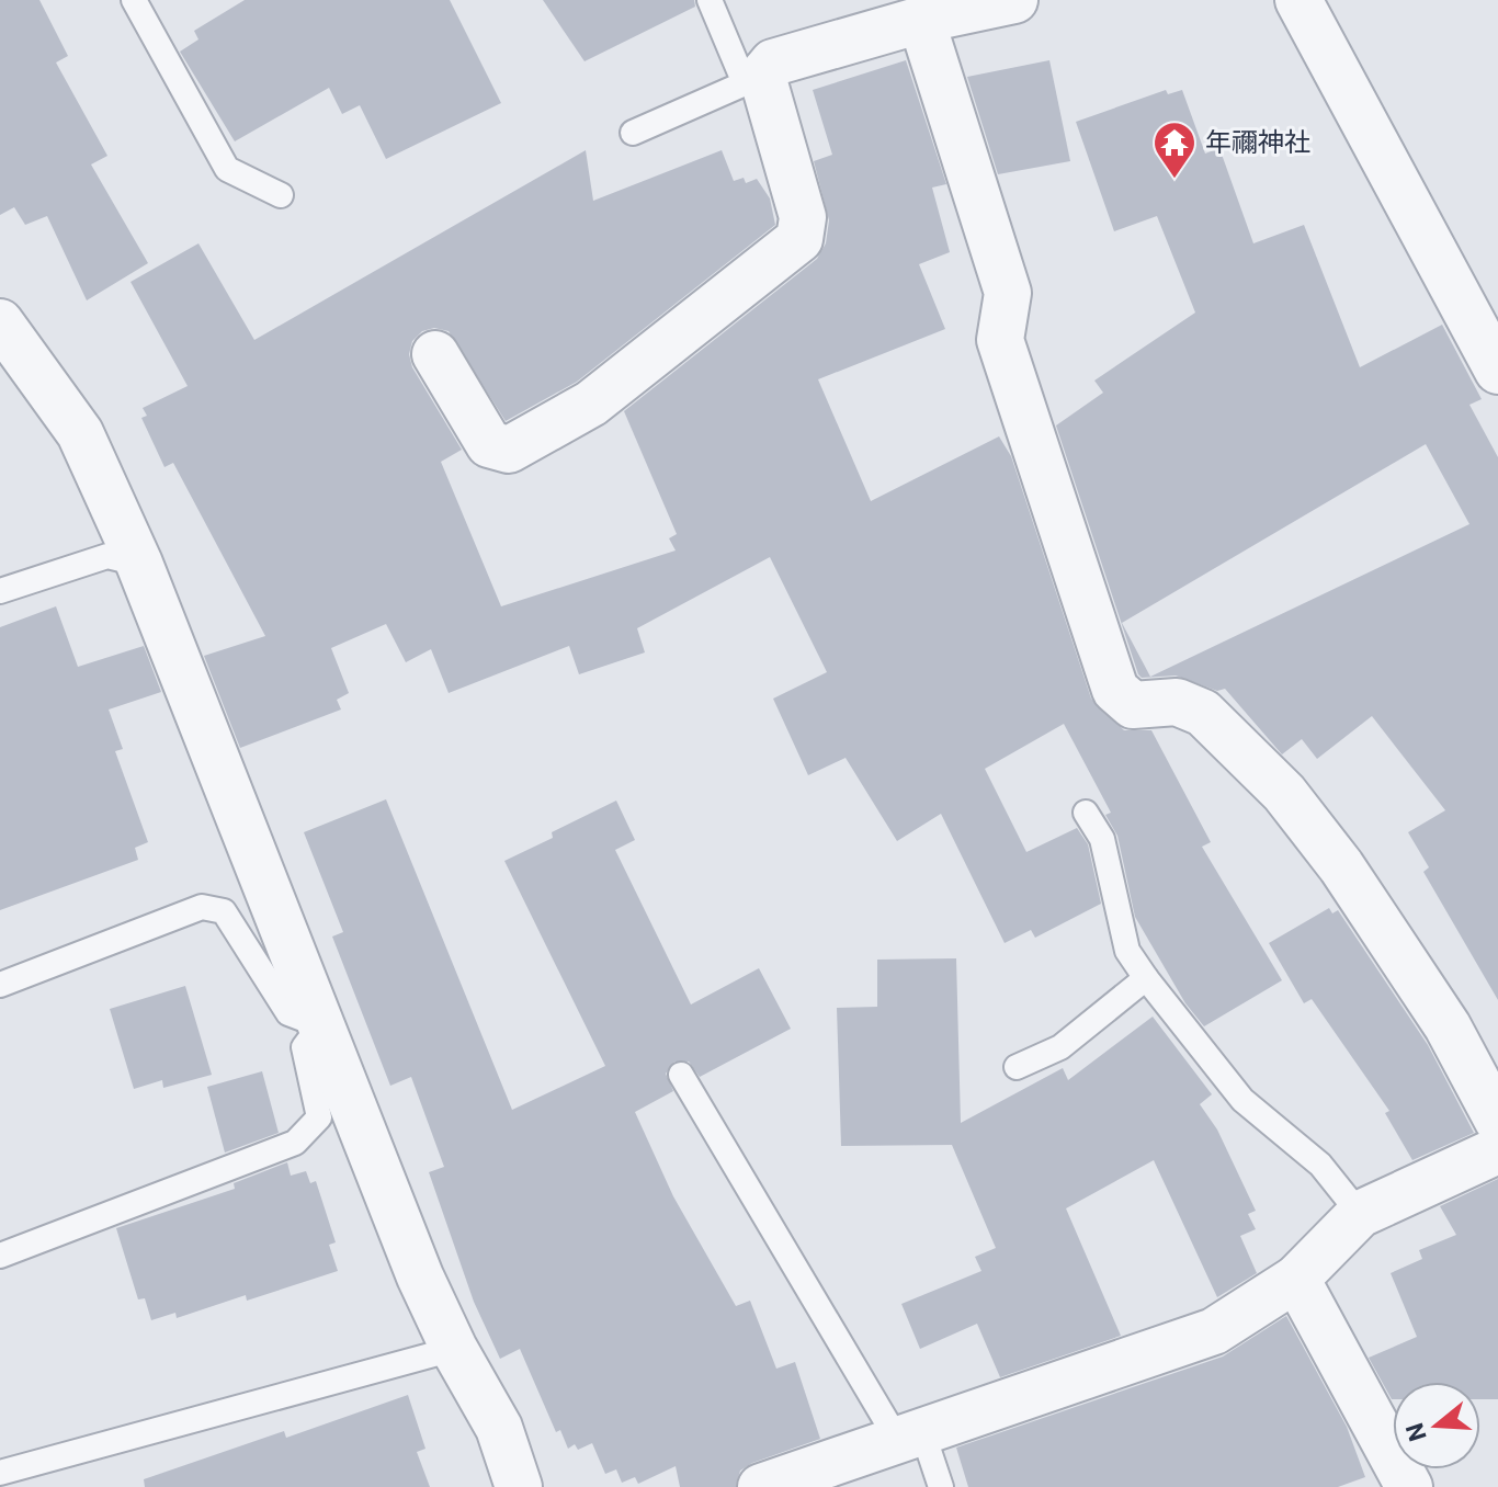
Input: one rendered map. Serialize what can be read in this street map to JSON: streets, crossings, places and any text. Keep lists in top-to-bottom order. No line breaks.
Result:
{"places":{"temple":["年禰神社"]},"north":"left"}
